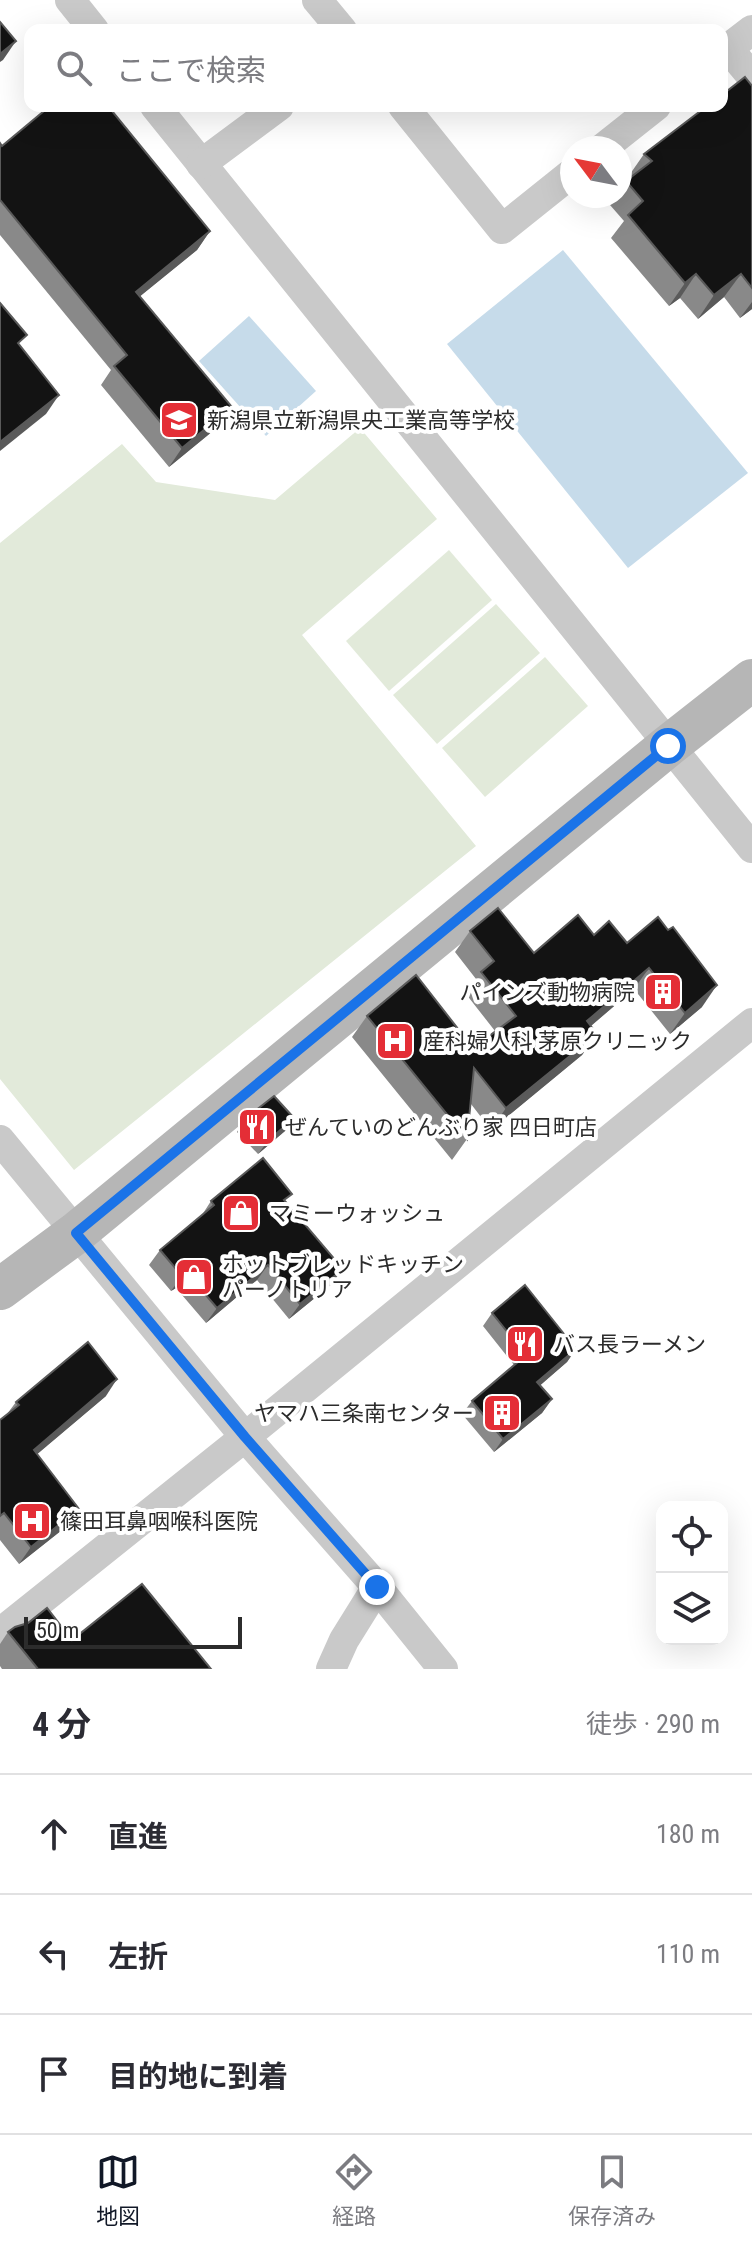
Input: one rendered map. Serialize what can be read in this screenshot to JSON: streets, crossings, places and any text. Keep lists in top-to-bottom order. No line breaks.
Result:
{"places":{"school or university":["新潟県立新潟県央工業高等学校"],"building":["パインズ動物病院","ヤマハ三条南センター"],"hospital":["産科婦人科 茅原クリニック","篠田耳鼻咽喉科医院"],"restaurant":["ぜんていのどんぶり家 四日町店","バス長ラーメン"],"shop":["マミーウォッシュ","ホットブレッドキッチン パーノトリア"]},"scale_bar":"50 m","north":"top left","page":{"search":"ここで検索","scale":"50 m","heading":["4 分","徒歩 · 290 m"],"list":[["直進","180 m"],["左折","110 m"],"目的地に到着"],"nav":["地図","経路","保存済み"]}}
